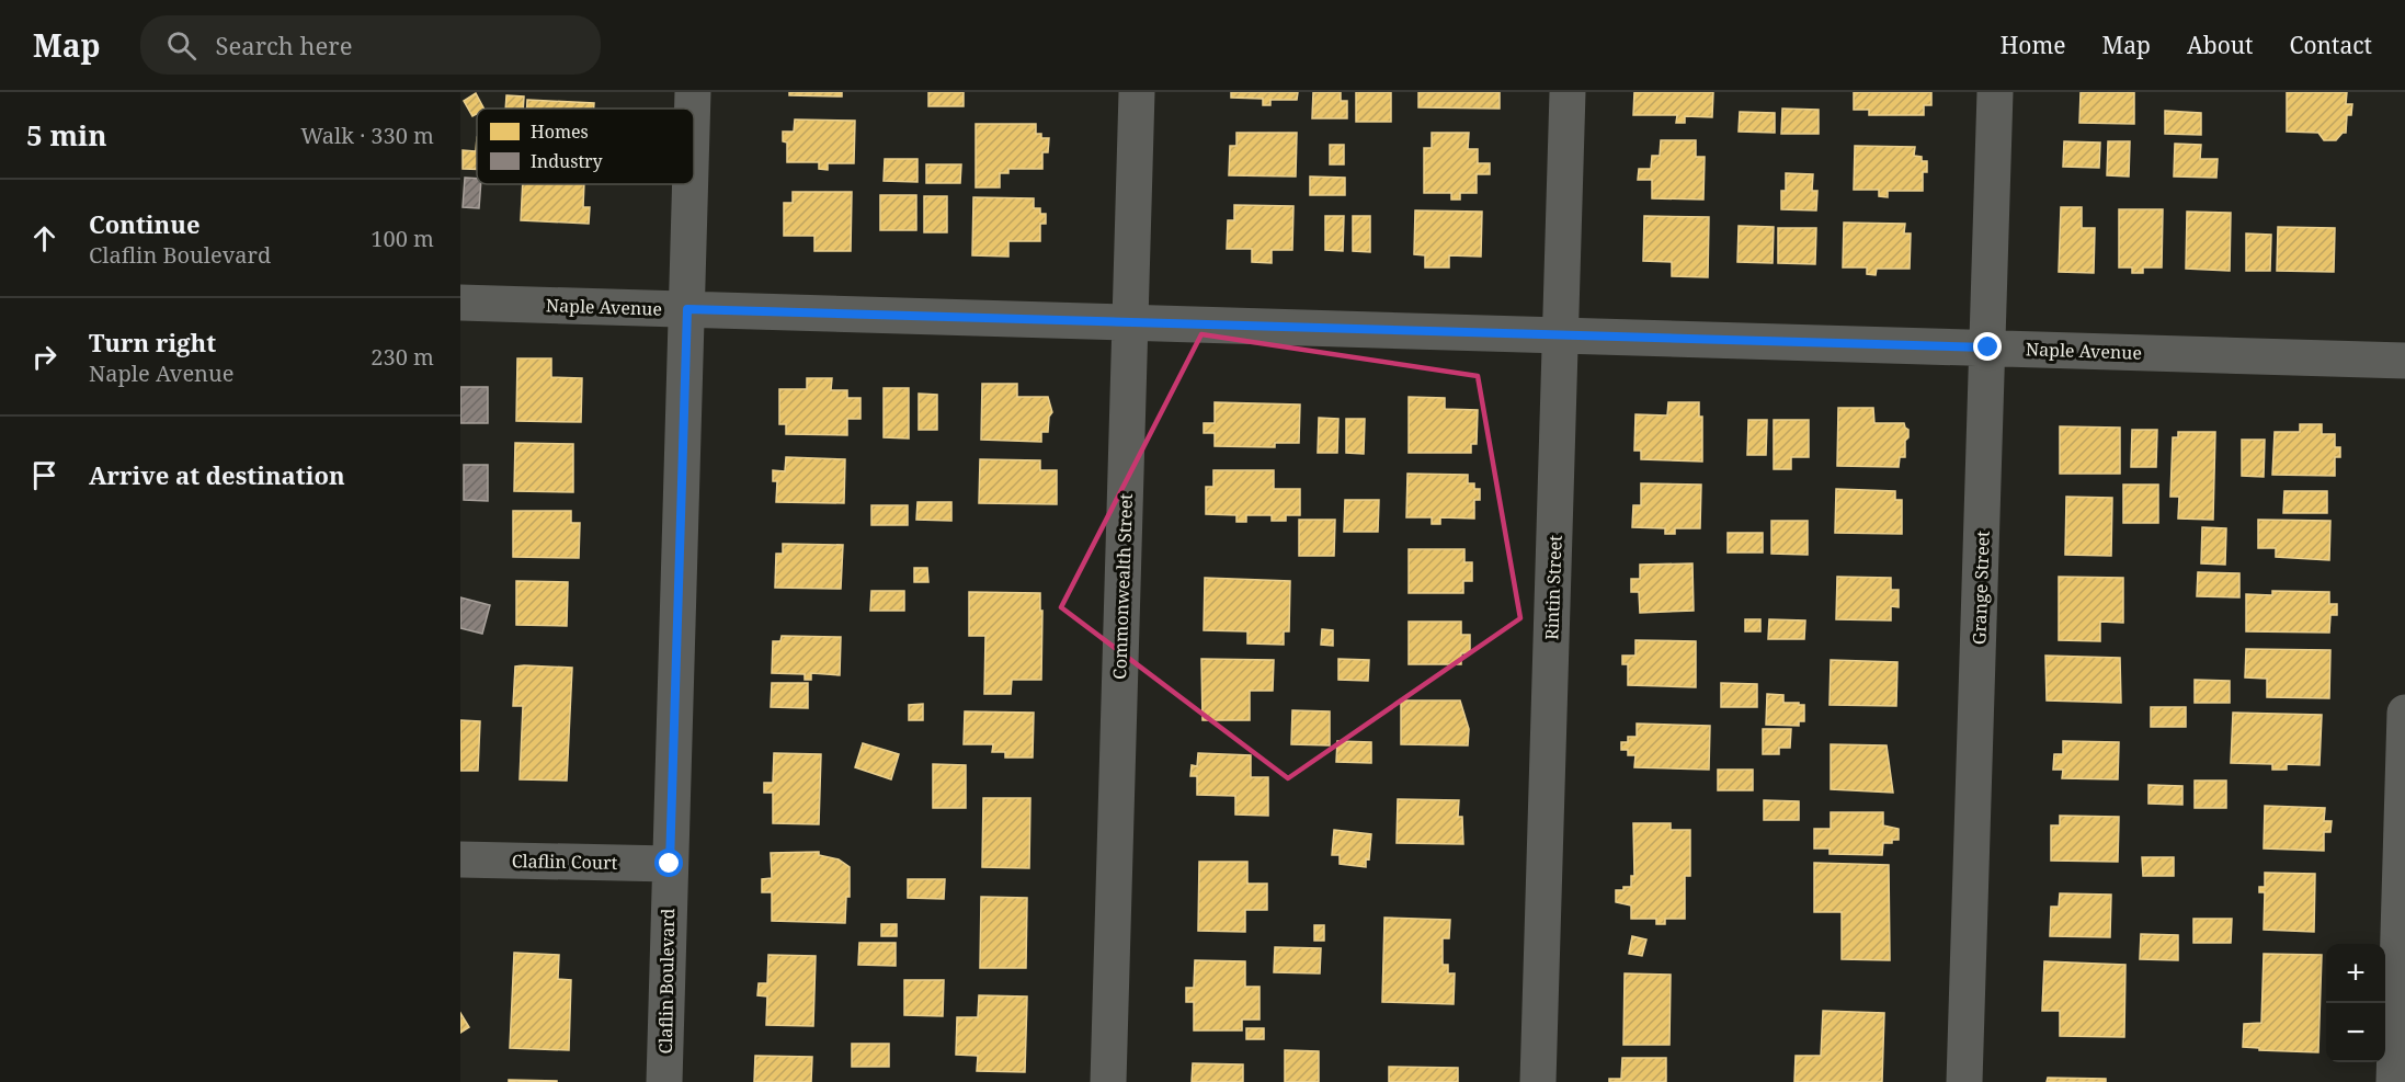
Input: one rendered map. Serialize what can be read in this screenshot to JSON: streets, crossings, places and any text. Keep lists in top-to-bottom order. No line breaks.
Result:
{"streets":{"street":["Naple Avenue","Commonwealth Street","Rintin Street","Grange Street","Claflin Court","Claflin Boulevard"]},"crossings":[["Naple Avenue","Commonwealth Street"],["Naple Avenue","Rintin Street"],["Naple Avenue","Grange Street"],["Naple Avenue","Claflin Boulevard"],["Claflin Court","Claflin Boulevard"]],"legend":["Homes","Industry"],"page":{"header":"Map","search":"Search here","nav":["Home","Map","About","Contact"],"heading":["5 min","Walk · 330 m"],"list":[["Continue","Claflin Boulevard","100 m"],["Turn right","Naple Avenue","230 m"],"Arrive at destination"],"map_buttons":["+","−"]}}
